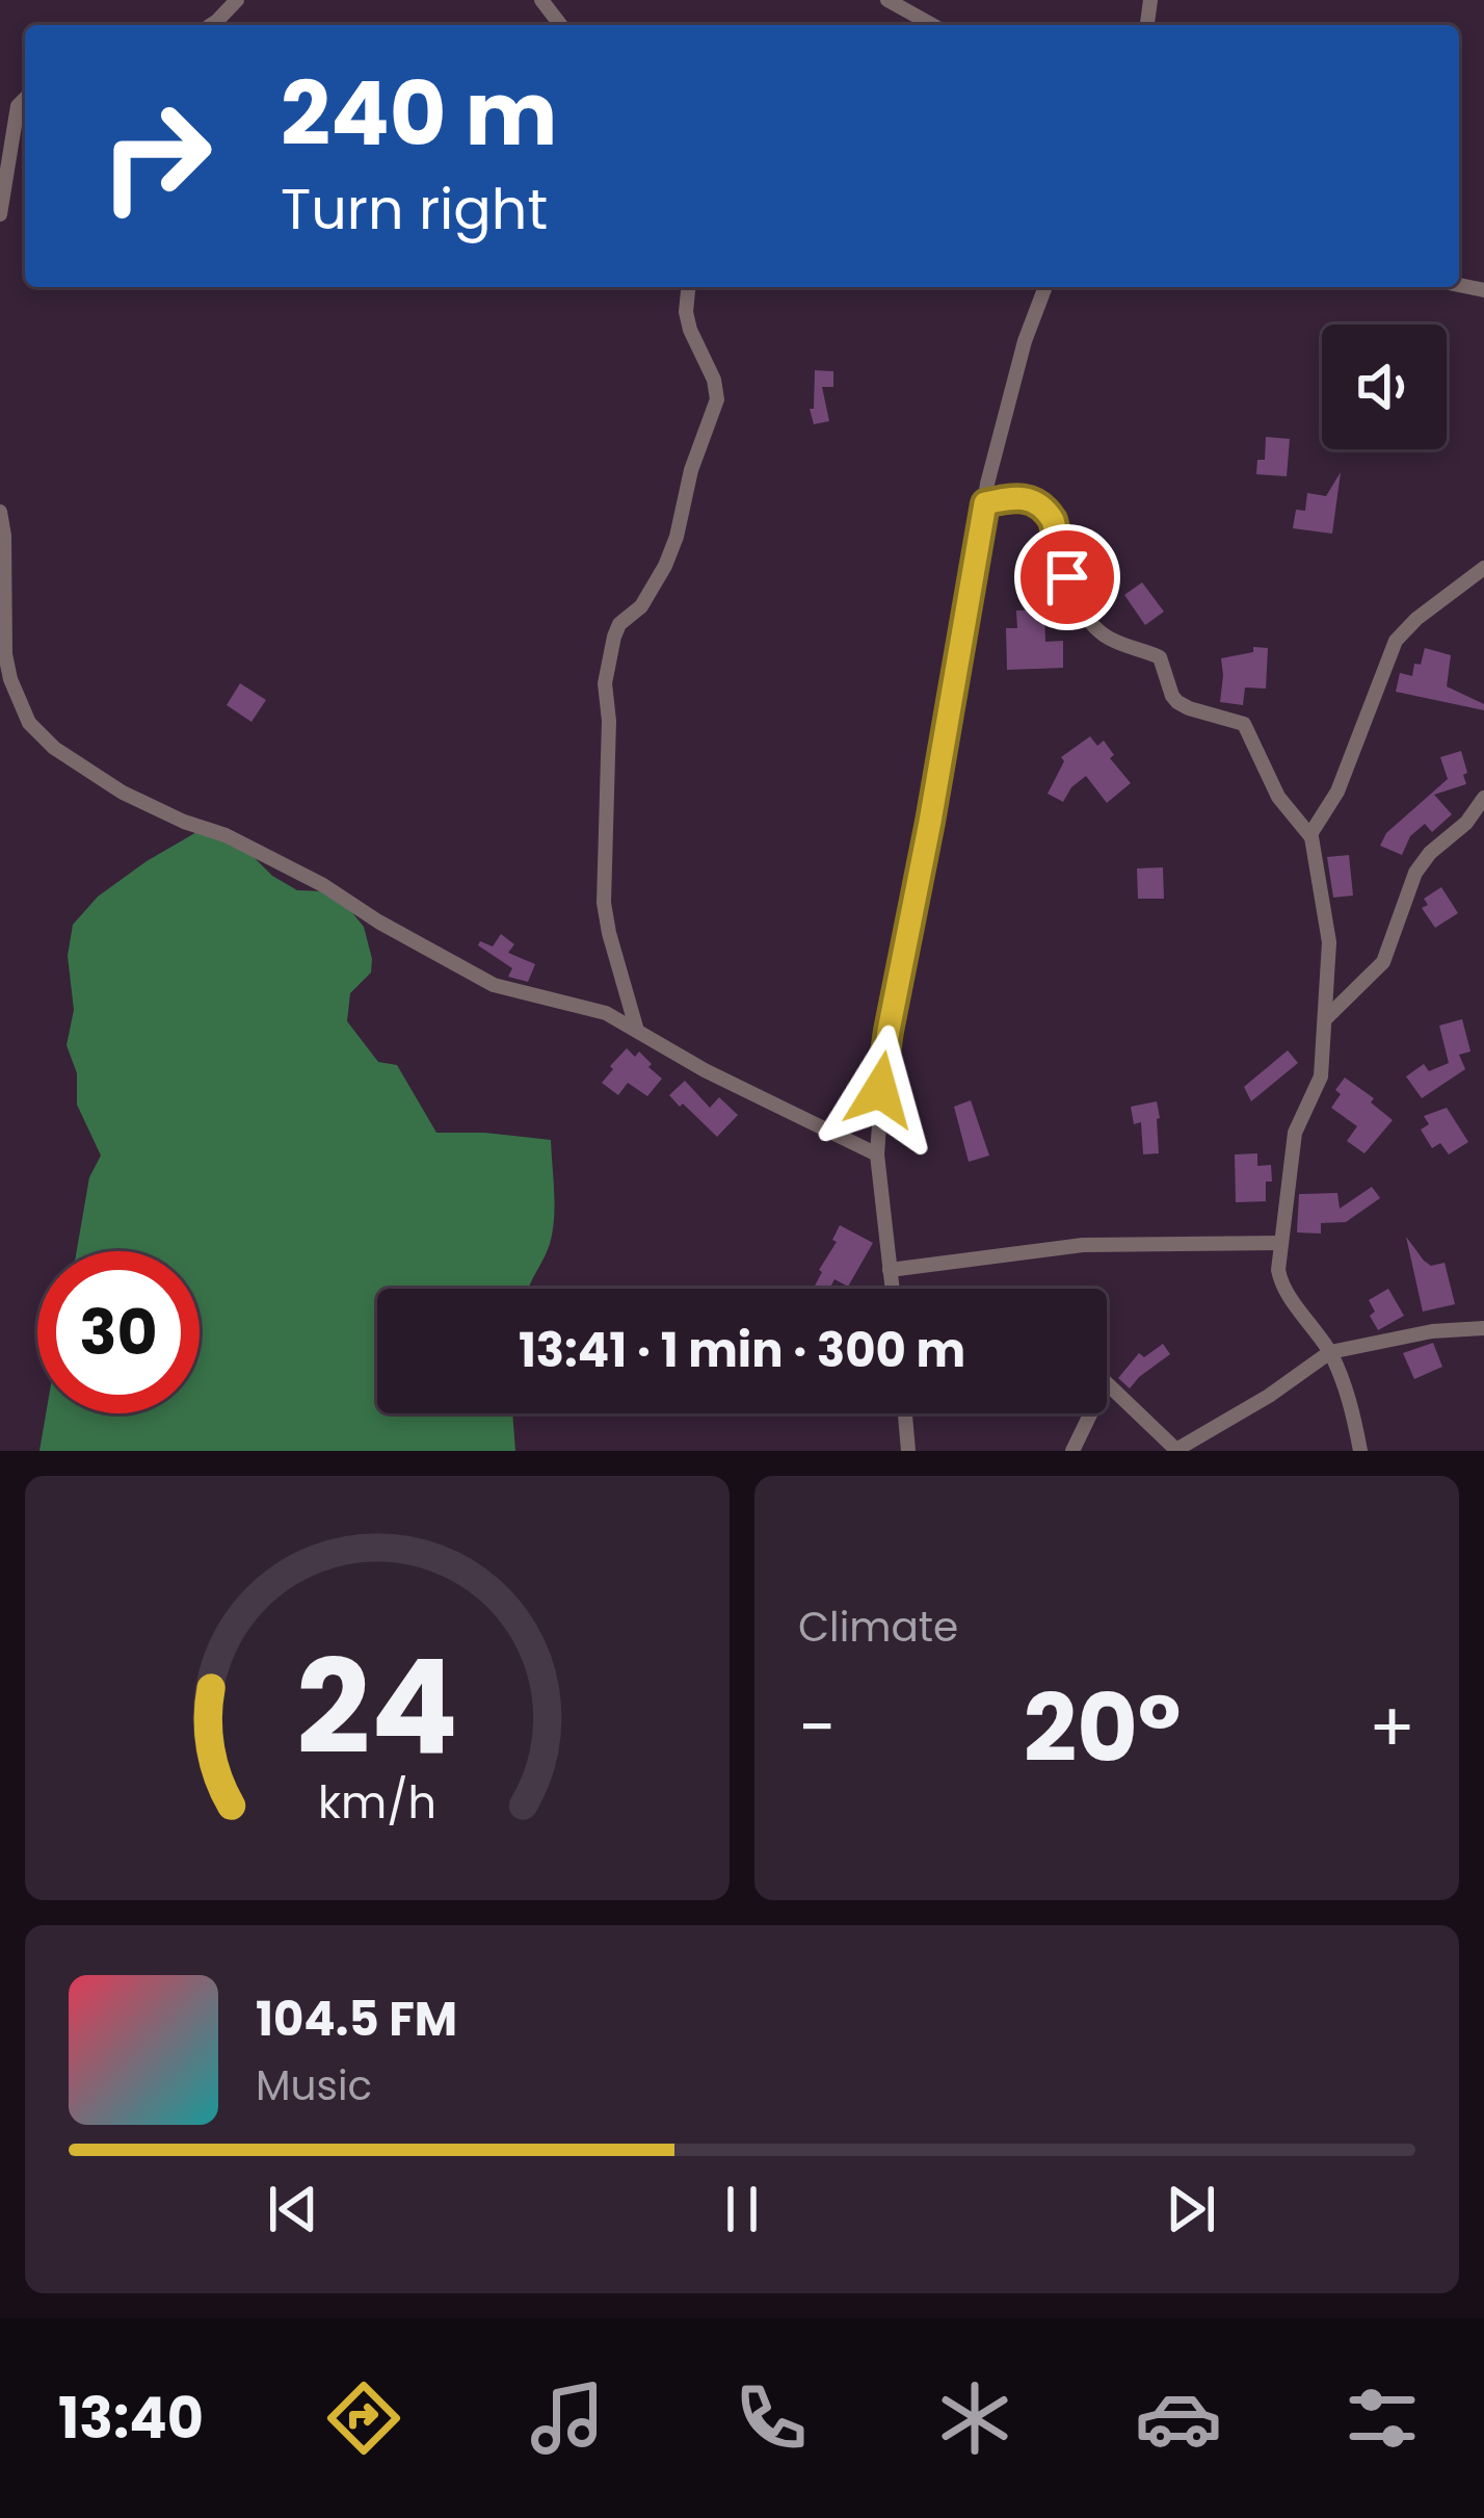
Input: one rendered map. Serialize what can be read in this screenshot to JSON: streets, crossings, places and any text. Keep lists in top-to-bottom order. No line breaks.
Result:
{"page":{"turn":["240 m","Turn right"],"limit":"30","trip":"13:41 · 1 min · 300 m","tile":"Climate","heat":["−","20°","+"],"song":["104.5 FM","Music"],"tabs":"13:40","gauge":["24","km/h"]}}
